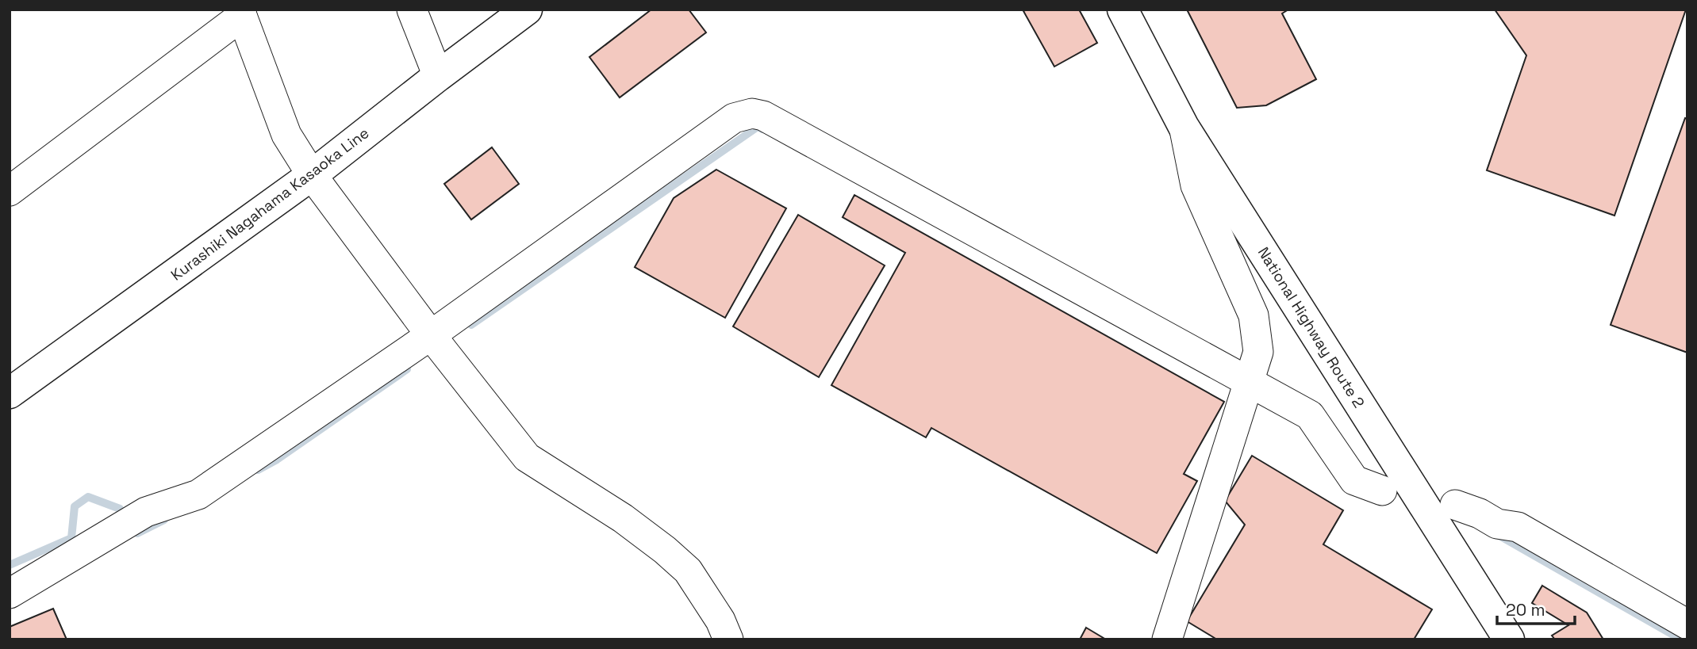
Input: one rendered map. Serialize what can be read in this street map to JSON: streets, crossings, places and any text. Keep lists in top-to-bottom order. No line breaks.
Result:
{"streets":{"main road":["Kurashiki Nagahama Kasaoka Line","National Highway Route 2"]},"scale_bar":"20 m"}
